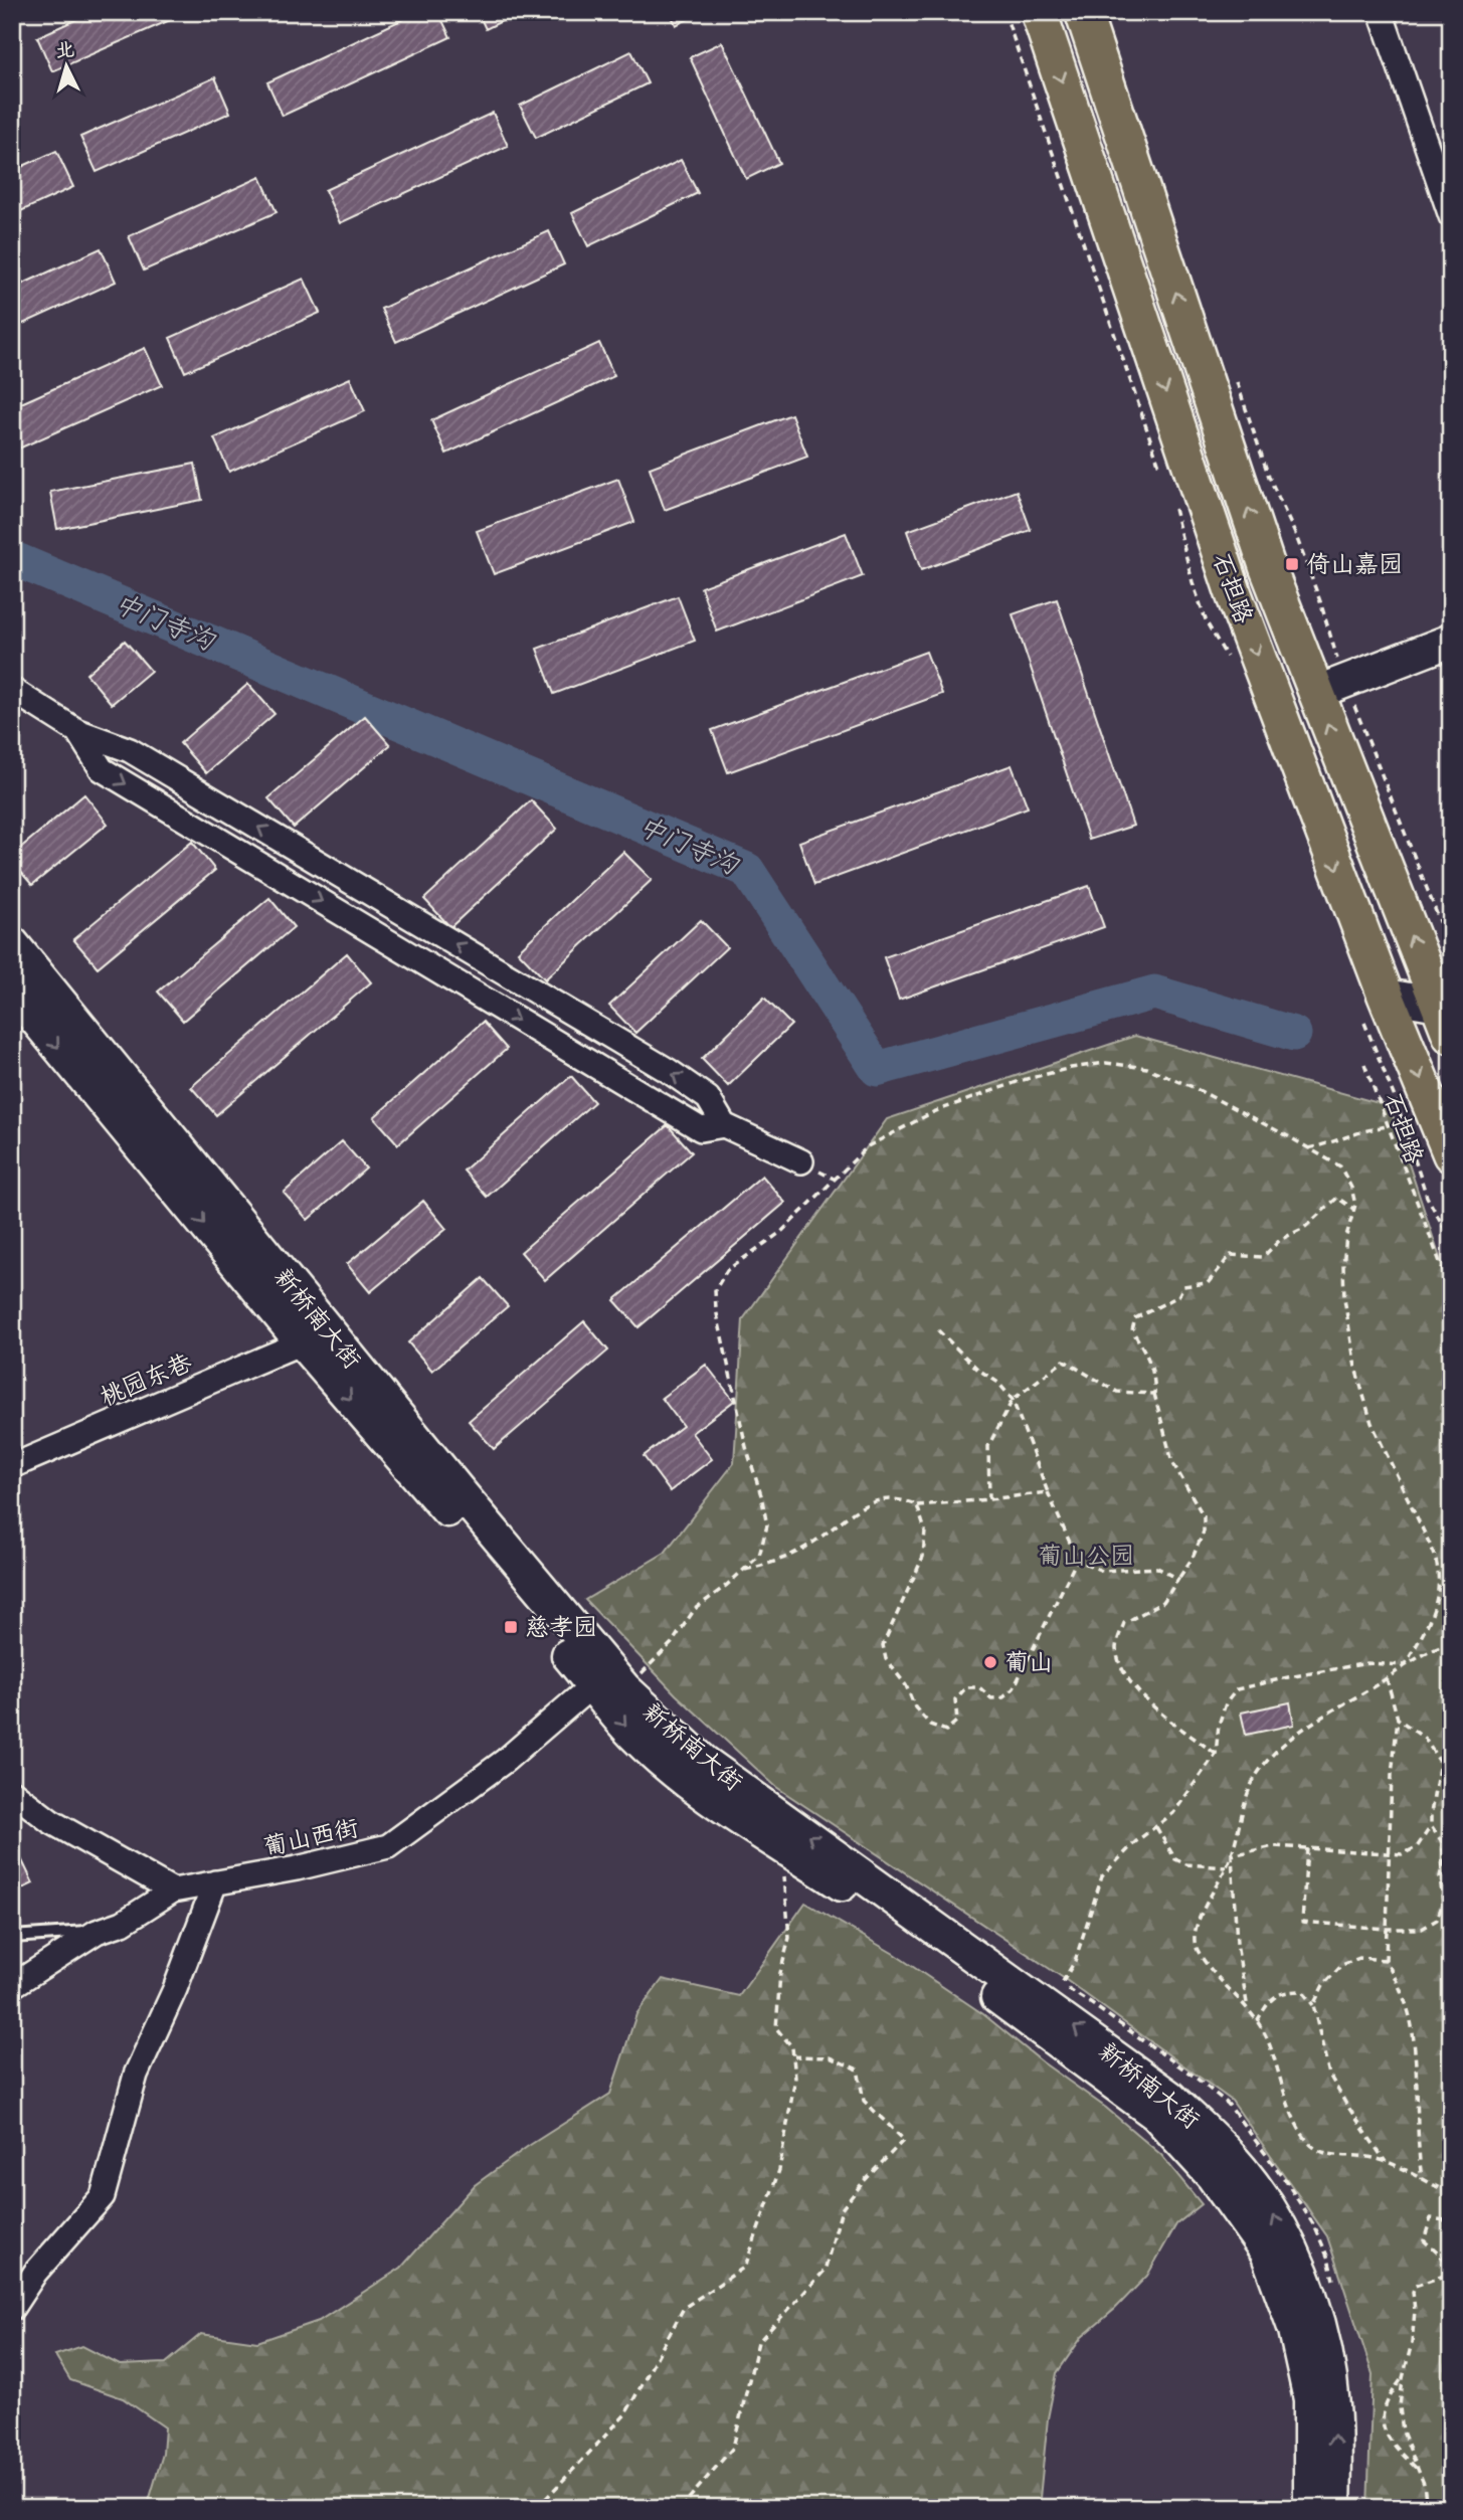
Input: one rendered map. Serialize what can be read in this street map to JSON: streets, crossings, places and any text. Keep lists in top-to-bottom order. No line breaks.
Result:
{"streets":{"main road":["石担路","新桥南大街"],"street":["桃园东巷","葡山西街"]},"crossings":[["新桥南大街","桃园东巷"],["新桥南大街","葡山西街"]],"water":["中门寺沟"],"parks":["葡山公园"],"places":{"transit":["倚山嘉园","慈孝园"],"other":["葡山"]},"north":"top"}
